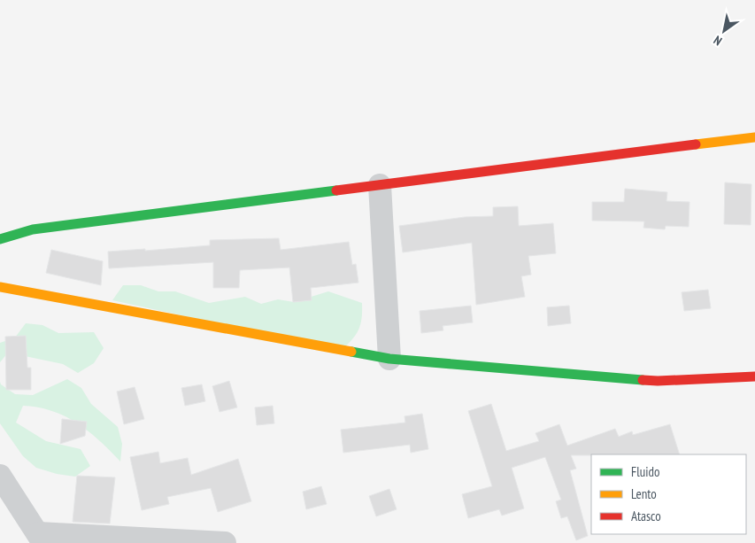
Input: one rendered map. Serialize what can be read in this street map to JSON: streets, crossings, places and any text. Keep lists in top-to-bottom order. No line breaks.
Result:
{"legend":["Fluido","Lento","Atasco"],"north":"bottom left"}
